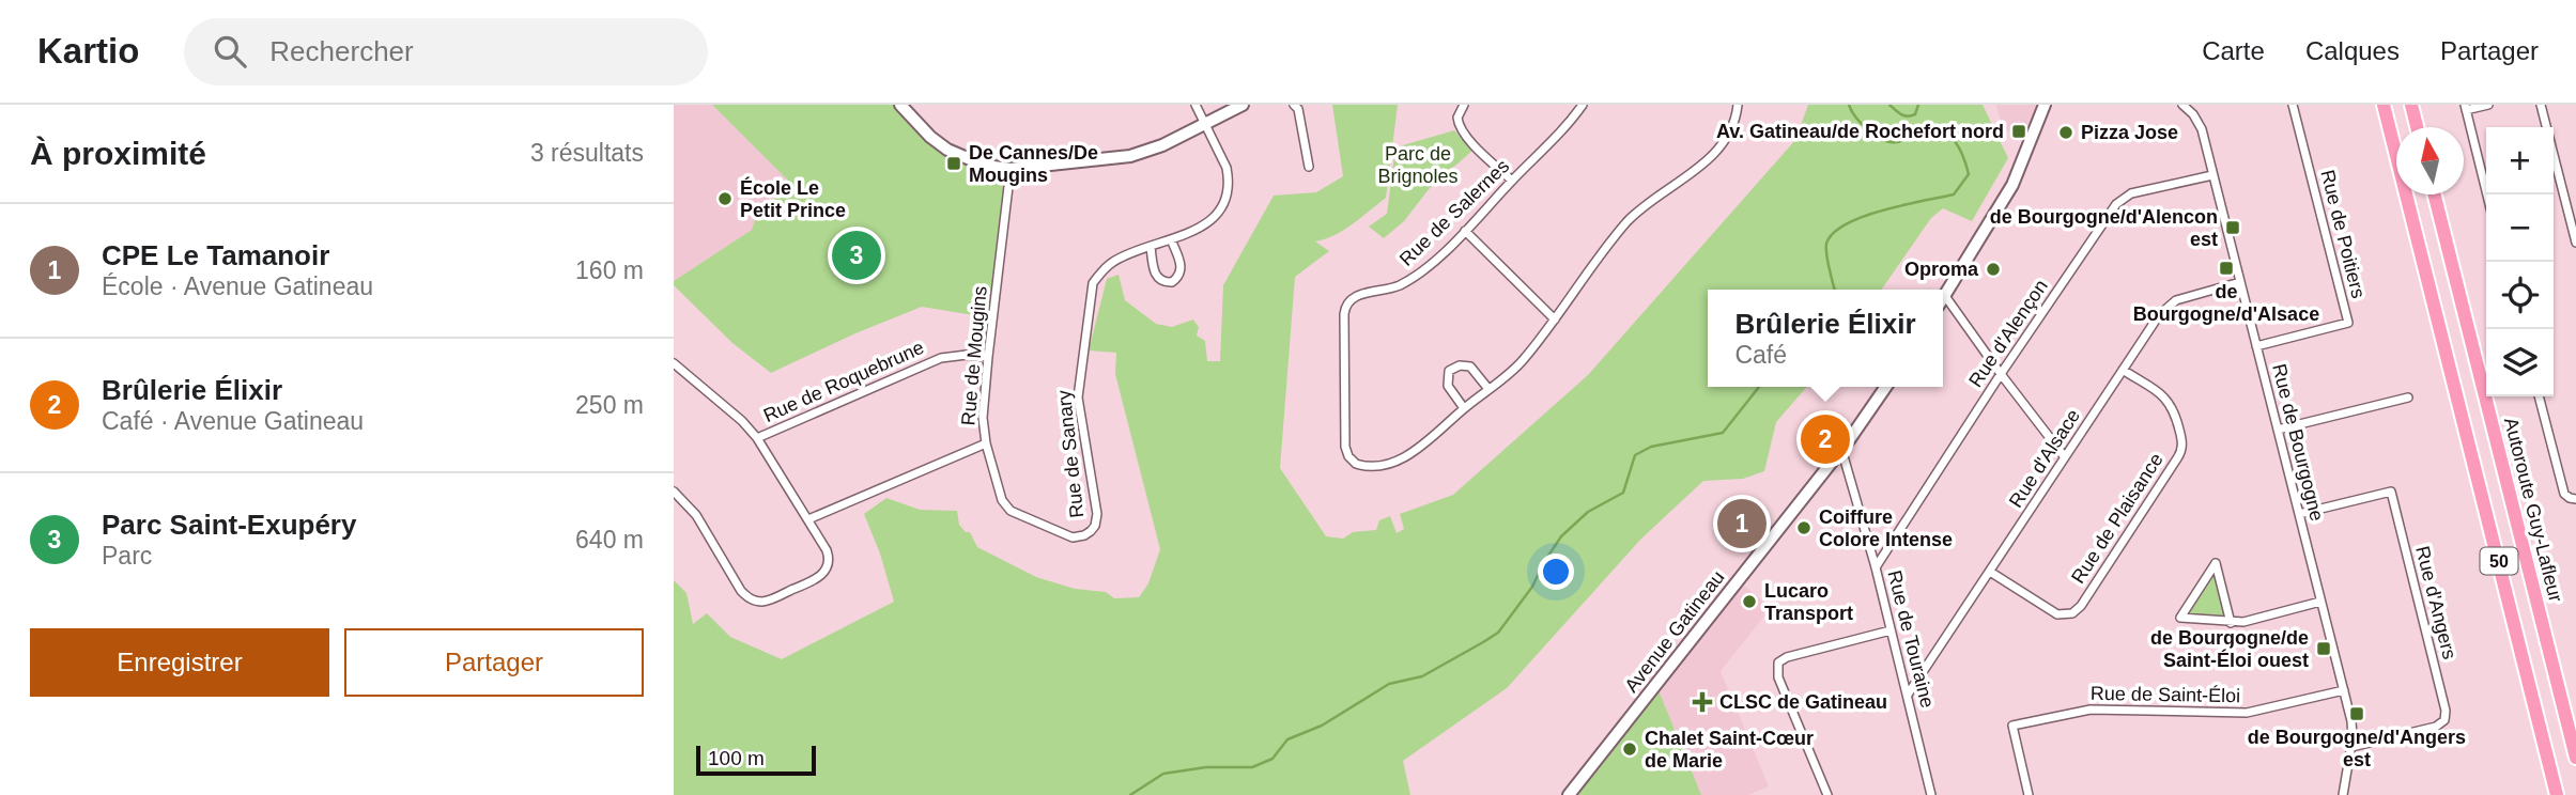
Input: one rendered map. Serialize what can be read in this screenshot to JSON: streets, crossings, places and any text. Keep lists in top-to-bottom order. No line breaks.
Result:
{"streets":{"highway":["Autoroute Guy-Lafleur","50"],"street":["Rue de Salernes","Rue de Poitiers","Rue d'Alençon","Rue de Mougins","Rue de Roquebrune","Rue de Bourgogne","Rue de Sanary","Rue d'Alsace","Rue de Plaisance","Rue d'Angers","Avenue Gatineau","Rue de Touraine","Rue de Saint-Éloi"]},"crossings":[["Rue de Poitiers","Rue de Bourgogne"],["Rue d'Alençon","Rue de Bourgogne"],["Rue d'Alençon","Rue de Touraine"],["Rue de Mougins","Rue de Roquebrune"],["Rue de Mougins","Rue de Sanary"],["Rue de Bourgogne","Rue d'Alsace"],["Rue de Bourgogne","Rue d'Angers"],["Rue de Bourgogne","Rue de Saint-Éloi"],["Rue d'Alsace","Rue de Plaisance"],["Rue d'Alsace","Rue de Touraine"],["Avenue Gatineau","Rue de Touraine"]],"parks":["Parc de Brignoles"],"places":{"transit":["Av. Gatineau/de Rochefort nord","De Cannes/De Mougins","de Bourgogne/d'Alencon est","de Bourgogne/d'Alsace","de Bourgogne/de Saint-Éloi ouest","de Bourgogne/d'Angers est"],"other":["Pizza Jose","École Le Petit Prince","Oproma","Coiffure Colore Intense","Lucaro Transport","Chalet Saint-Cœur de Marie"],"health":["CLSC de Gatineau"]},"scale_bar":"100 m","north":"top","page":{"header":"Kartio","search":"Rechercher","nav":["Carte","Calques","Partager"],"heading":["À proximité","3 résultats"],"map_buttons":["+","−"],"list":[{"mark":"1","name":"CPE Le Tamanoir","note":"École · Avenue Gatineau","value":"160 m"},{"mark":"2","name":"Brûlerie Élixir","note":"Café · Avenue Gatineau","value":"250 m"},{"mark":"3","name":"Parc Saint-Exupéry","note":"Parc","value":"640 m"}],"pins":["3","2","1"],"popup":["Brûlerie Élixir","Café"],"buttons":["Enregistrer","Partager"],"scale":"100 m"}}
